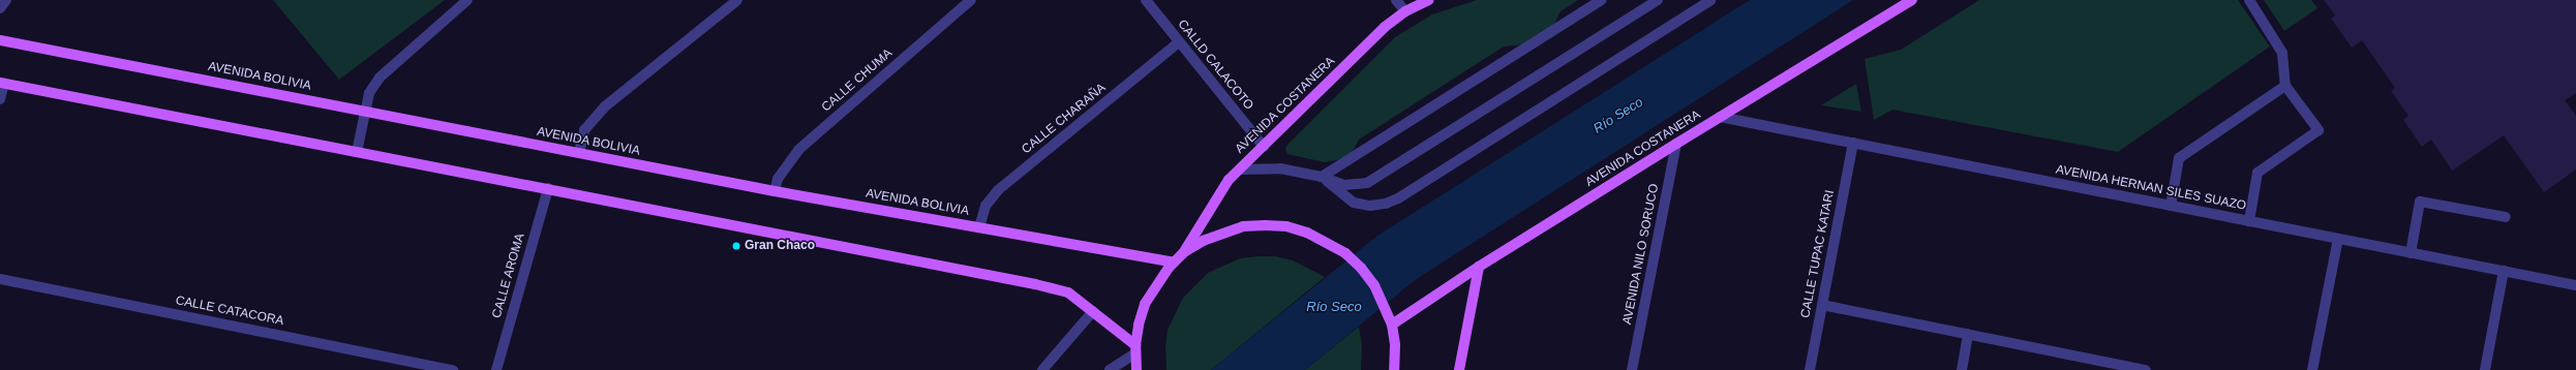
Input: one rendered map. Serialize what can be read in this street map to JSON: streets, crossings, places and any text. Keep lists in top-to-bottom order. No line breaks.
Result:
{"streets":{"main road":["AVENIDA BOLIVIA","AVENIDA COSTANERA"],"street":["CALLD CALACOTO","CALLE CHUMA","CALLE CHARAÑA","AVENIDA HERNAN SILES SUAZO","AVENIDA NILO SORUCO","CALLE TUPAC KATARI","CALLE AROMA","CALLE CATACORA"]},"crossings":[["CALLD CALACOTO","AVENIDA COSTANERA"],["CALLD CALACOTO","CALLE CHARAÑA"],["AVENIDA BOLIVIA","CALLE CHUMA"],["AVENIDA BOLIVIA","CALLE CHARAÑA"],["AVENIDA COSTANERA","AVENIDA HERNAN SILES SUAZO"],["AVENIDA COSTANERA","AVENIDA NILO SORUCO"],["AVENIDA HERNAN SILES SUAZO","CALLE TUPAC KATARI"]],"water":["Río Seco"],"places":["Gran Chaco"]}
